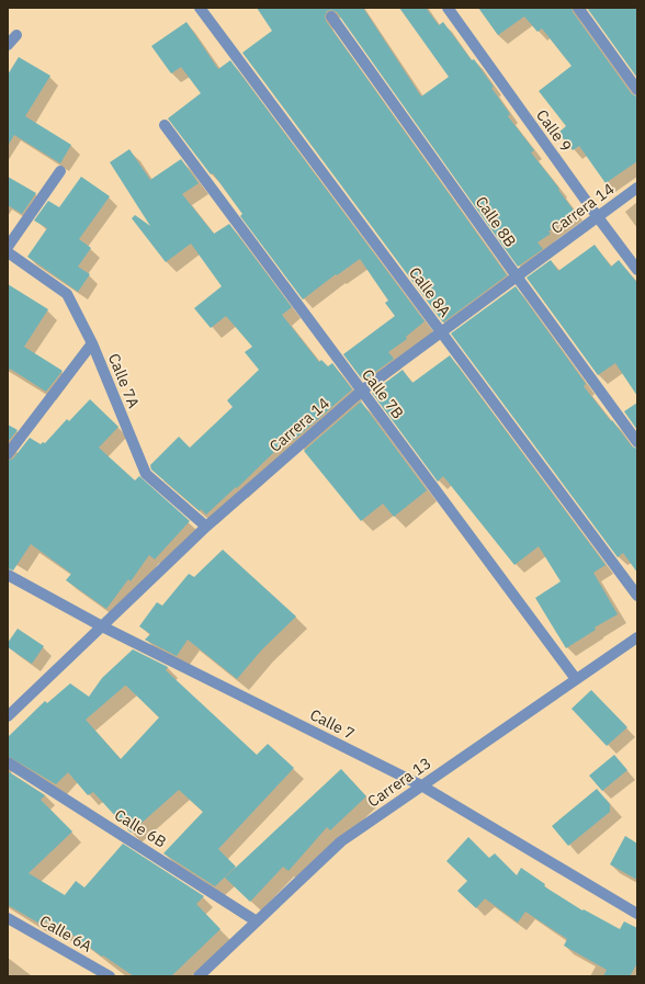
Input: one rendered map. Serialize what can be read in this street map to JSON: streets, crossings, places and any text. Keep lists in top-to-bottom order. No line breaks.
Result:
{"streets":{"street":["Calle 9","Carrera 14","Calle 8B","Calle 8A","Calle 7A","Calle 7B","Calle 7","Carrera 13","Calle 6B","Calle 6A"]},"crossings":[["Calle 9","Carrera 14"],["Carrera 14","Calle 8B"],["Carrera 14","Calle 8A"],["Carrera 14","Calle 7A"],["Carrera 14","Calle 7B"],["Carrera 14","Calle 7"],["Calle 7B","Carrera 13"],["Calle 7","Carrera 13"],["Carrera 13","Calle 6B"]]}
